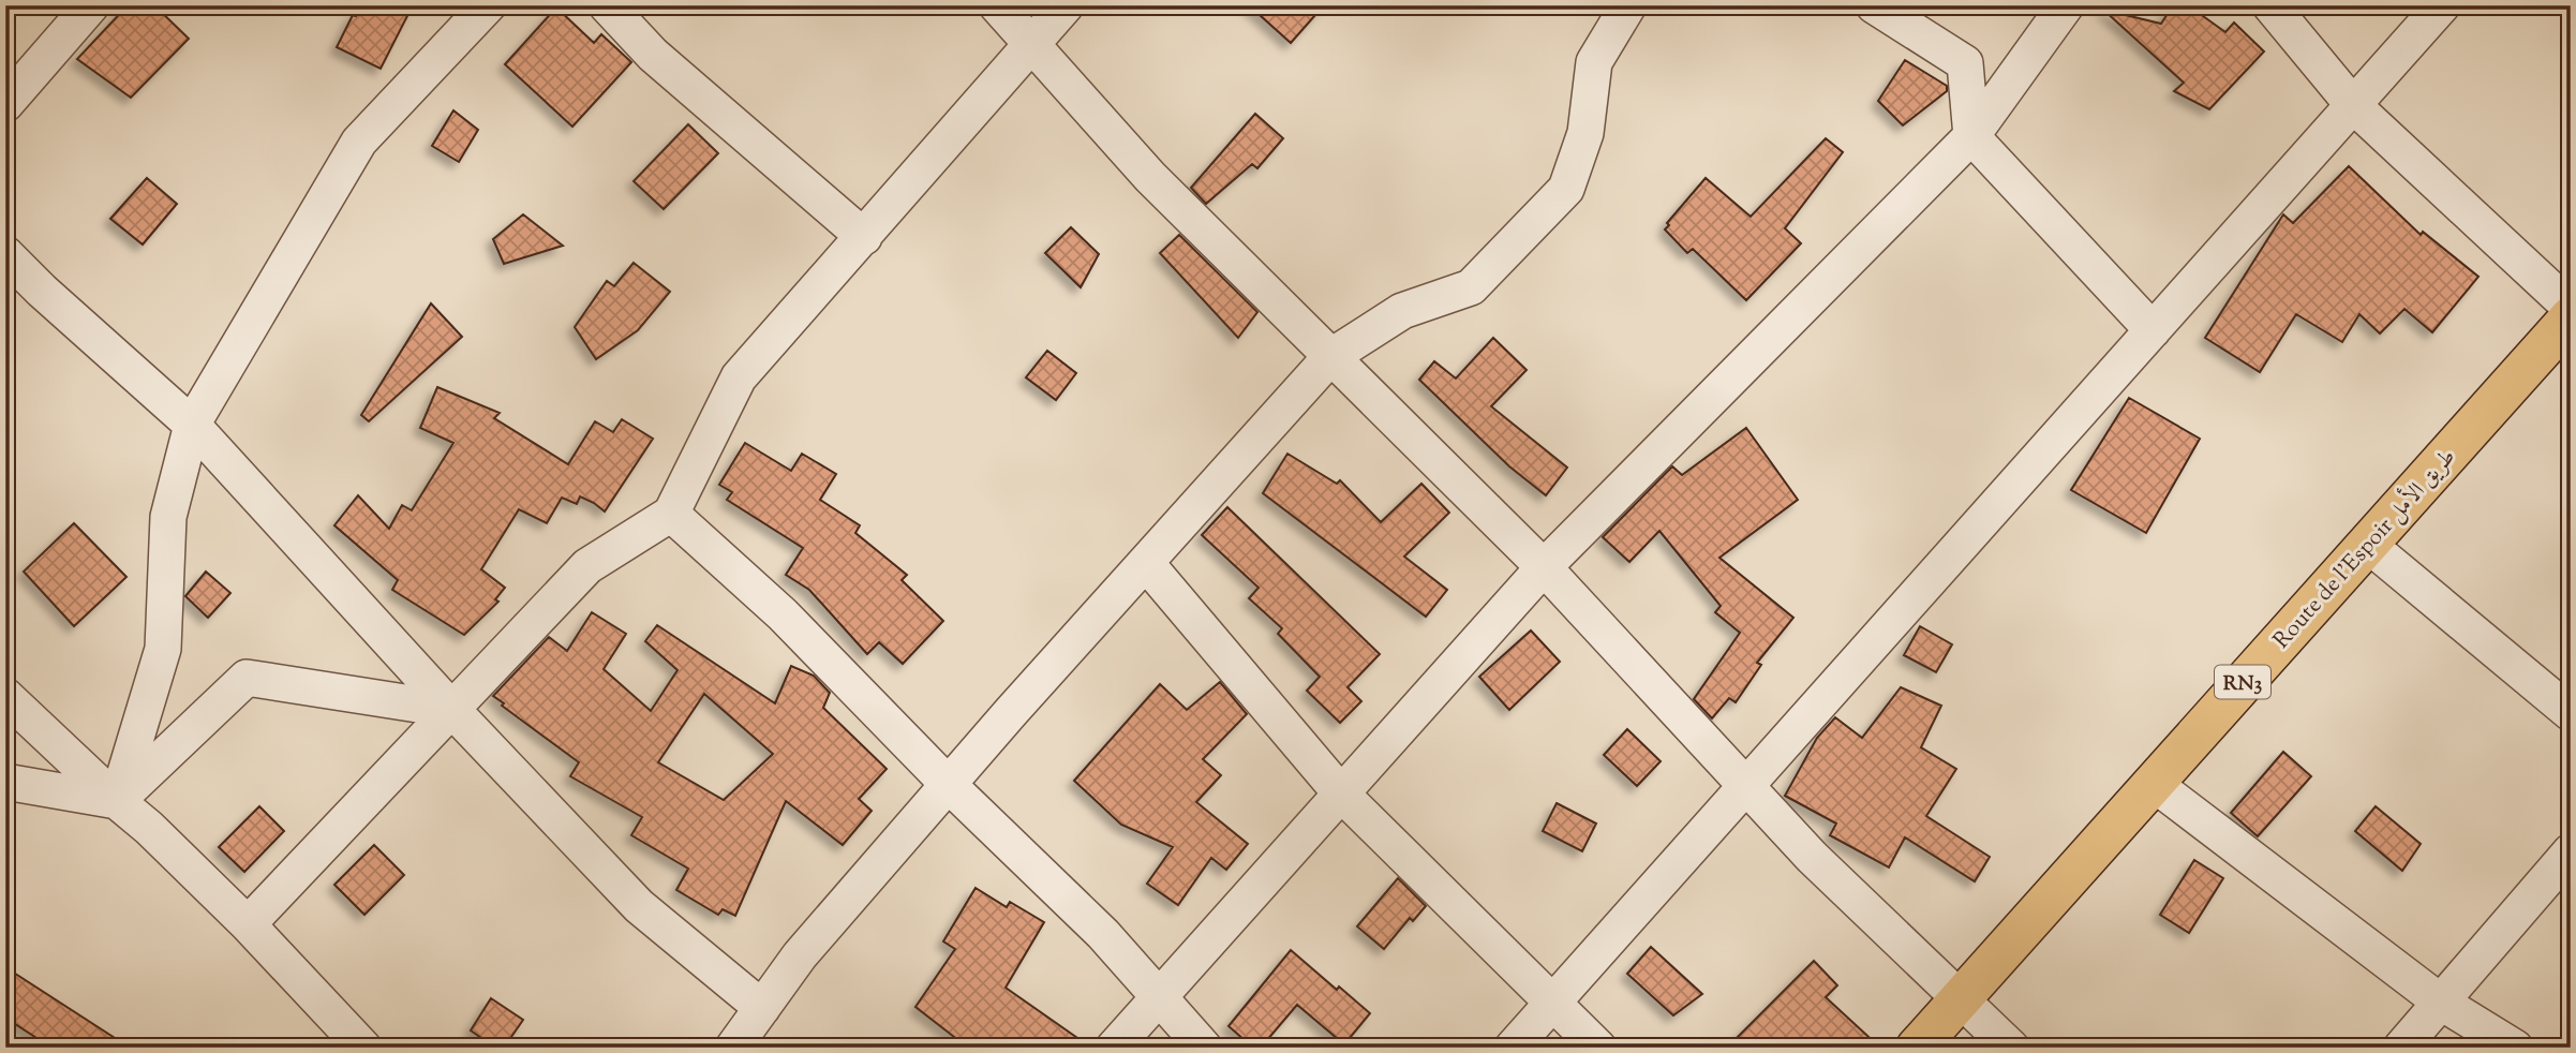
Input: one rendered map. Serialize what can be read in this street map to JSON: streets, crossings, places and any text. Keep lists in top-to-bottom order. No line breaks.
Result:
{"streets":{"highway":["Route de l’Espoir طريق الأمل","RN3"]}}
